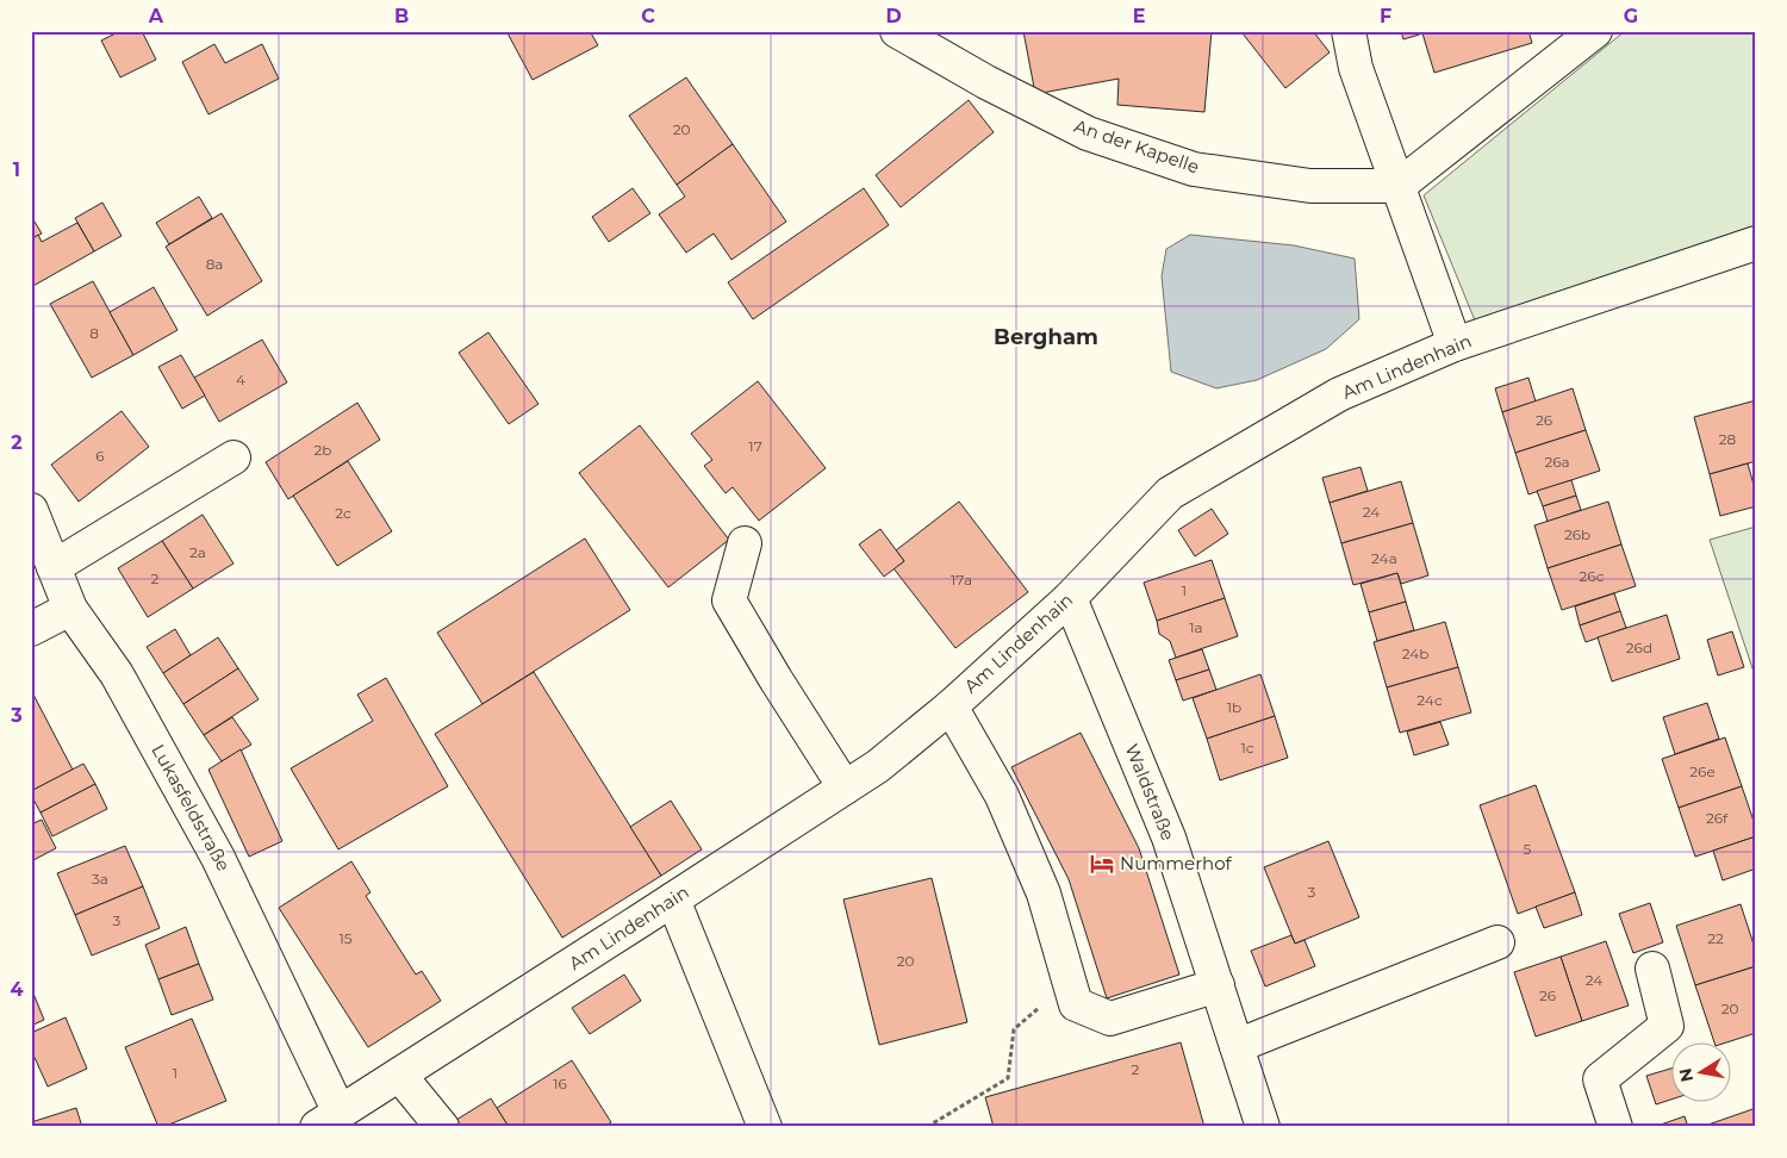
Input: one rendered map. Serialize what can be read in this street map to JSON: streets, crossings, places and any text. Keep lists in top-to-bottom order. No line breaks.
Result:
{"streets":{"street":["An der Kapelle","Am Lindenhain","Waldstraße","Lukasfeldstraße"]},"crossings":[["Am Lindenhain","Waldstraße"],["Am Lindenhain","Lukasfeldstraße"]],"districts":["Bergham"],"places":{"hotel":["Nummerhof"]},"house_numbers":["20","8a","8","4","26","28","17","2b","6","26a","24","2c","26b","2a","24a","26c","2","17a","1","1a","26d","24b","24c","1b","1c","26e","26f","5","3a","3","3","15","22","20","24","26","20","2","1","16"],"north":"left","grid":{"columns":["A","B","C","D","E","F","G"],"rows":["1","2","3","4"]}}
